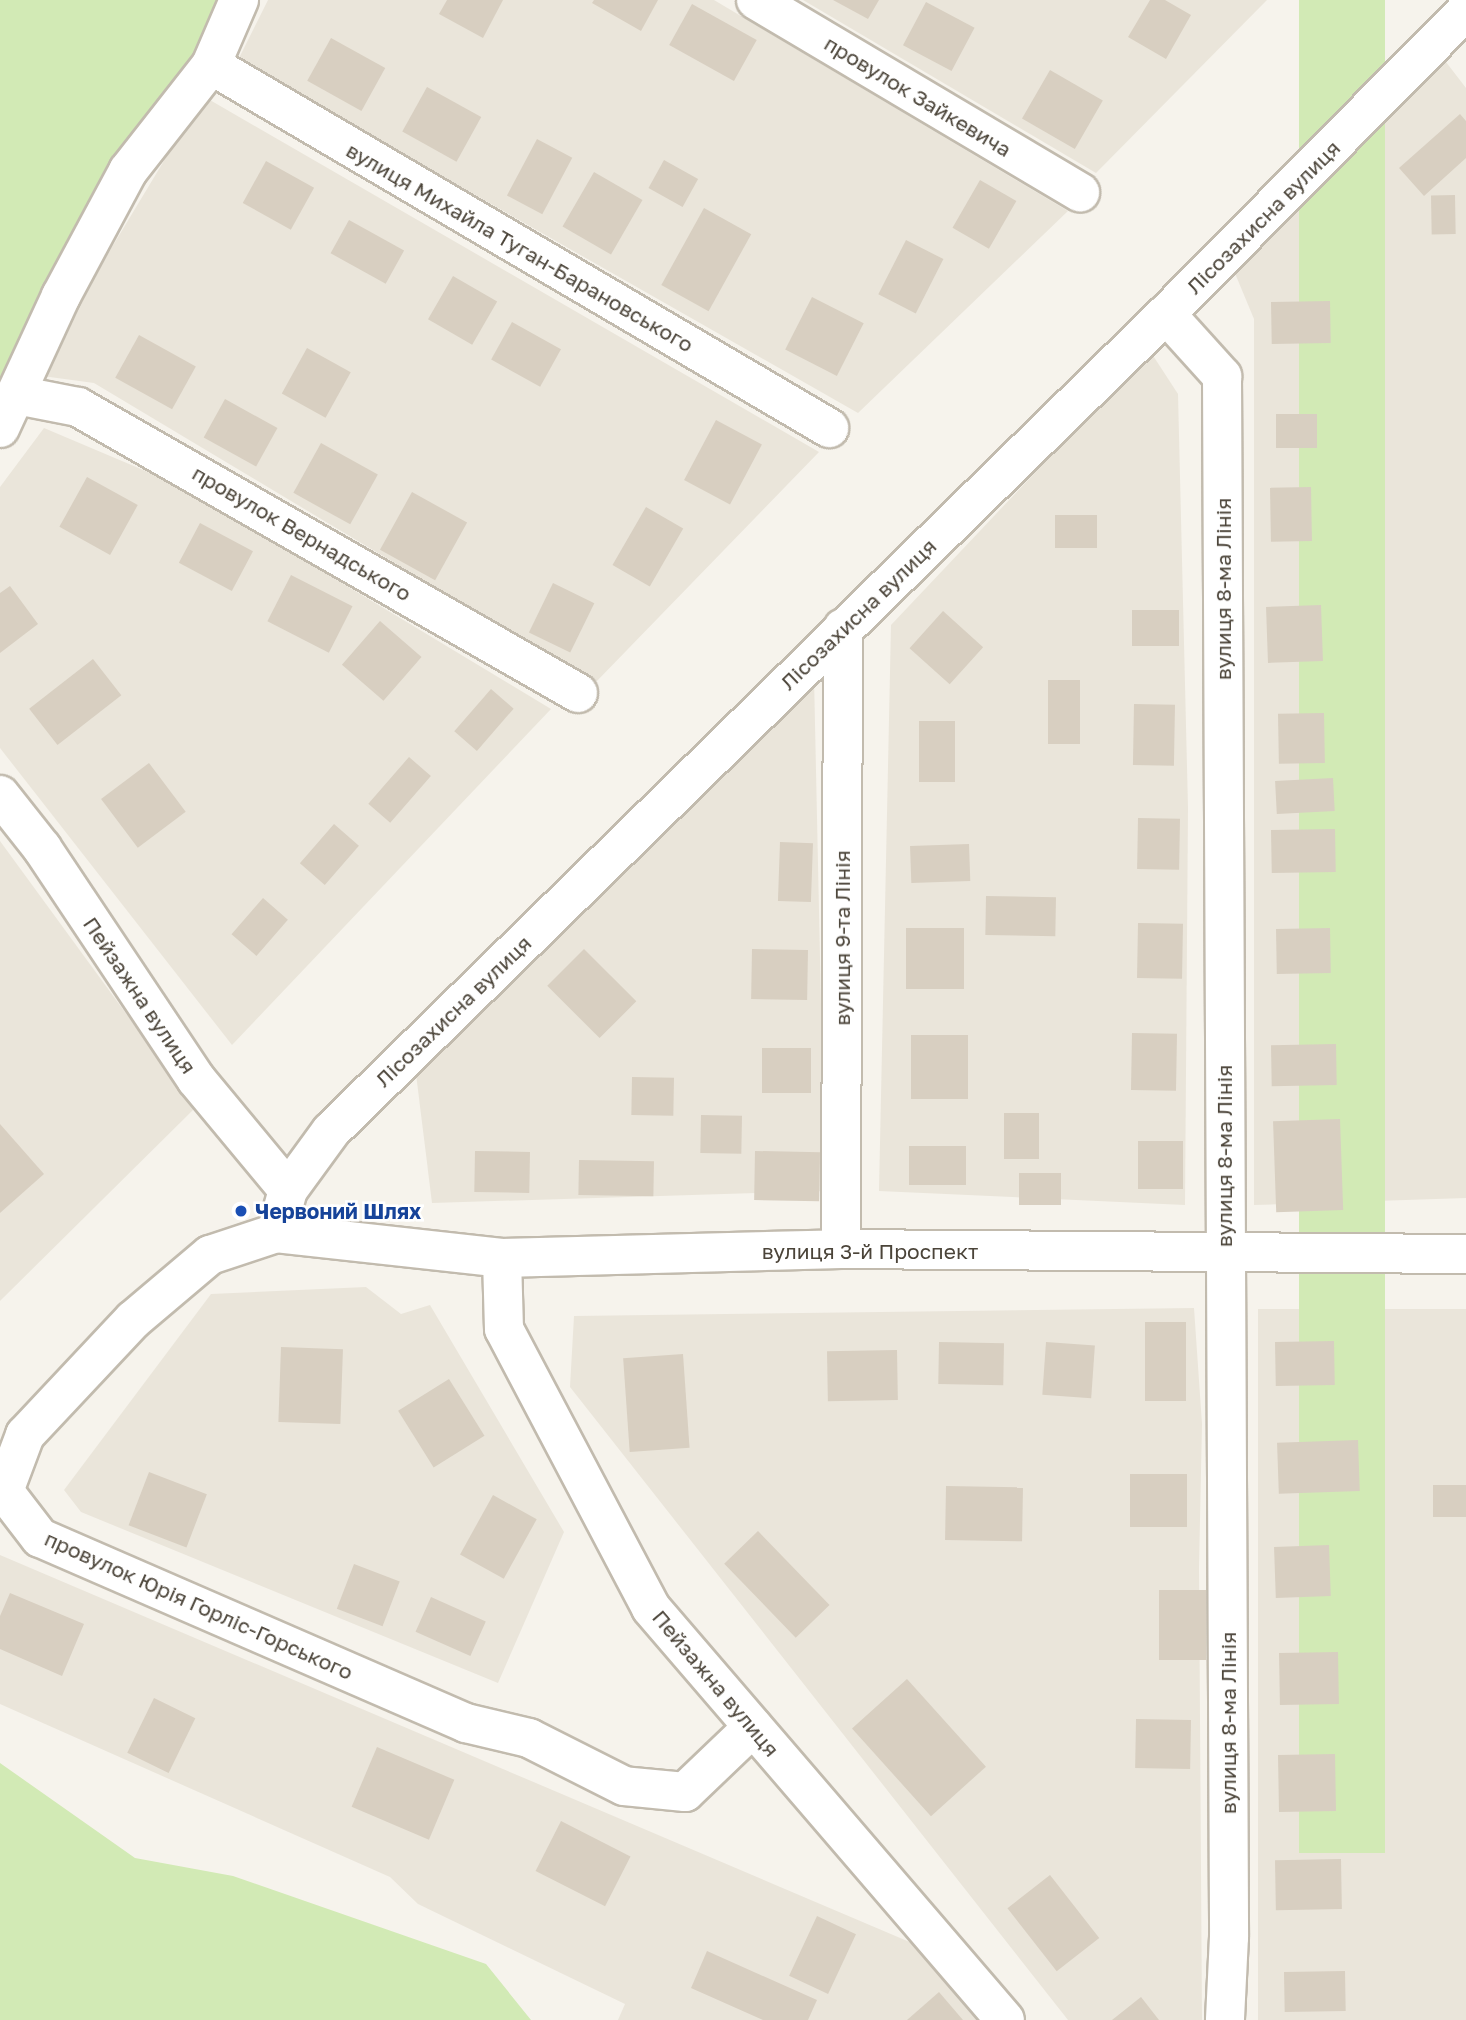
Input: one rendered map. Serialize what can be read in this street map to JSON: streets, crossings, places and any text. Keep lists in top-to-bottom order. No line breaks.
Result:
{"streets":{"street":["провулок Зайкевича","Лісозахисна вулиця","вулиця Михайла Туган-Барановського","провулок Вернадського","вулиця 8-ма Лінія","вулиця 9-та Лінія","Пейзажна вулиця","вулиця 3-й Проспект","провулок Юрія Горліс-Горського"]},"crossings":[["Лісозахисна вулиця","вулиця 8-ма Лінія"],["Лісозахисна вулиця","вулиця 9-та Лінія"],["Лісозахисна вулиця","Пейзажна вулиця"],["Лісозахисна вулиця","вулиця 3-й Проспект"],["Лісозахисна вулиця","провулок Юрія Горліс-Горського"],["вулиця 8-ма Лінія","вулиця 3-й Проспект"],["вулиця 9-та Лінія","вулиця 3-й Проспект"],["Пейзажна вулиця","вулиця 3-й Проспект"],["Пейзажна вулиця","провулок Юрія Горліс-Горського"],["вулиця 3-й Проспект","провулок Юрія Горліс-Горського"]],"places":["Червоний Шлях"]}
